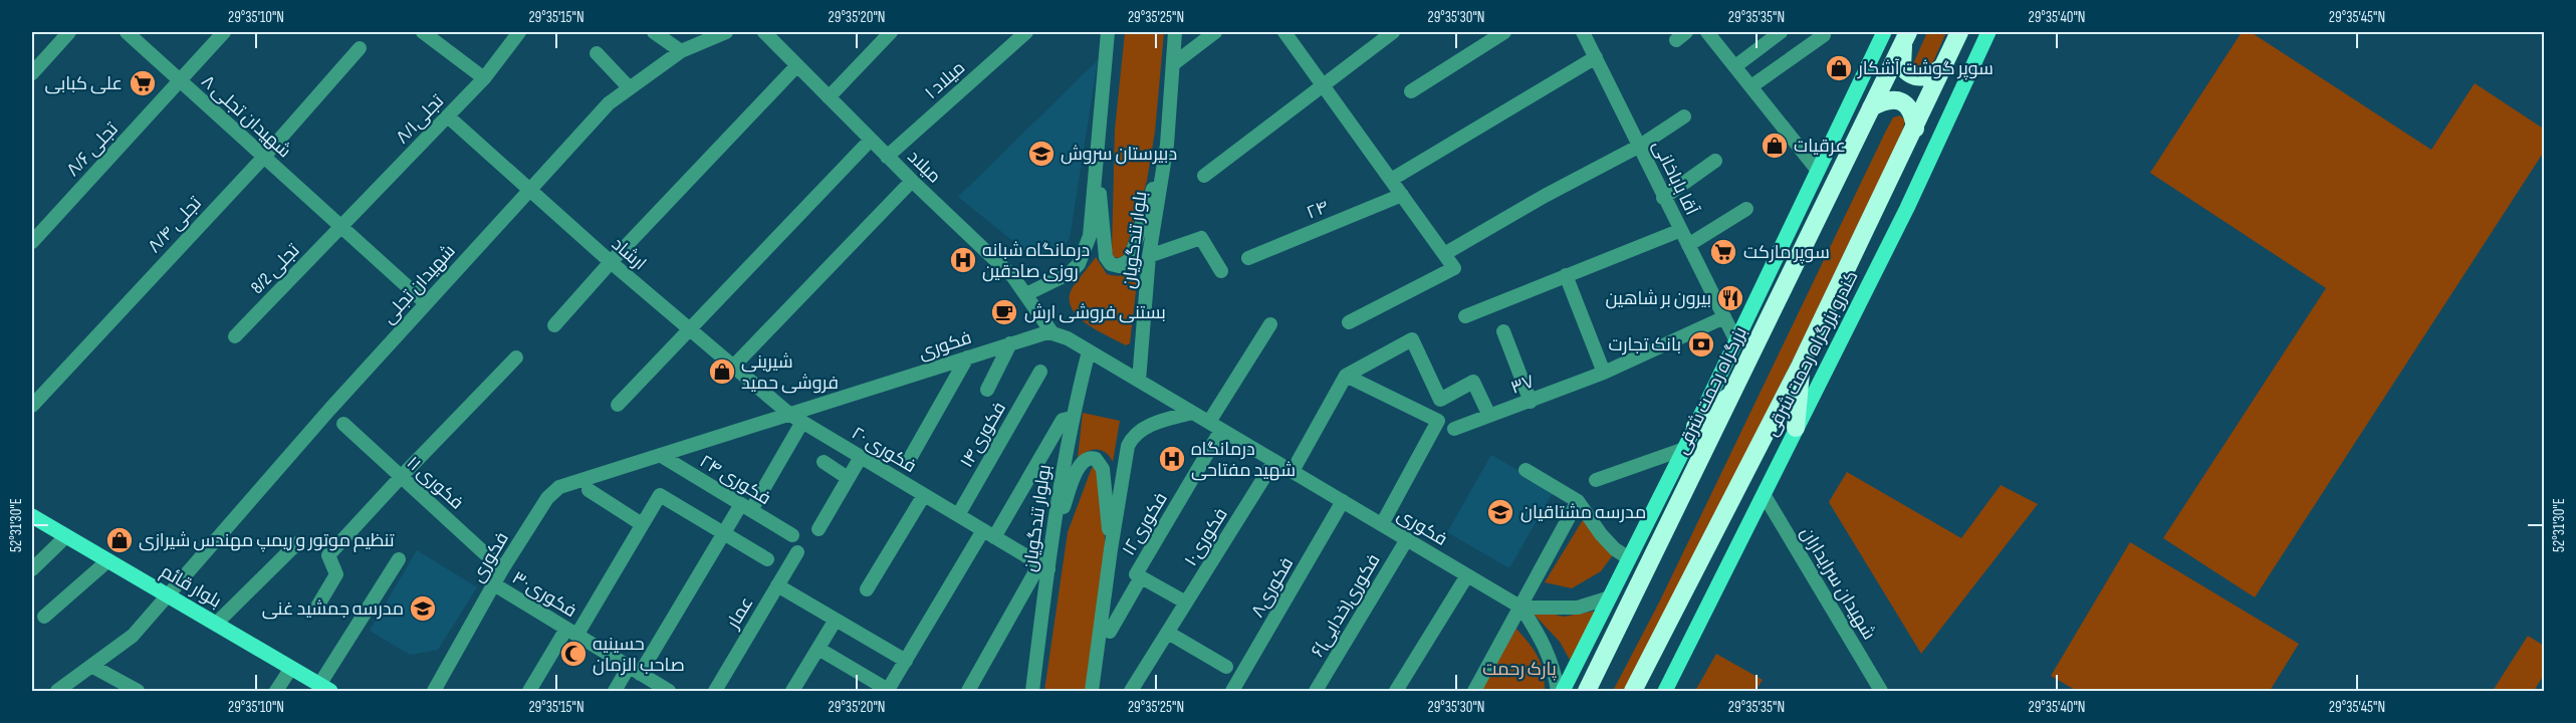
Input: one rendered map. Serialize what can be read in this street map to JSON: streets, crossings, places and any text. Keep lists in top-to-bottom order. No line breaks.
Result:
{"streets":{"highway":["بزرگراه رحمت شرقی"],"main road":["کندرو بزرگراه رحمت شرقی","بلوار قائم"],"street":["۱ میلاد","شهیدان تجلی ۸","تجلی۸/۱","تجلی ۸/۶","میلاد","آقا باباخانی","۲۴","۸/۴ تجلی","بلوار تندگویان","ارشاد","8/2 تجلی","شهیدان تجلی","فکوری","۳۷","فکوری۱۴","فکوری ۲۰","فکوری ۲۴","فکوری ۱۱","بولوار تندگویان","فکوری۱۲","فکوری۱۰","شهیدان سرایداران","فکوری۸","فکوری۳۰","۶فکوری(خدایی)","عمار"]},"crossings":[["۱ میلاد","میلاد"],["شهیدان تجلی ۸","تجلی۸/۱"],["شهیدان تجلی ۸","تجلی ۸/۶"],["شهیدان تجلی ۸","۸/۴ تجلی"],["شهیدان تجلی ۸","8/2 تجلی"],["شهیدان تجلی ۸","شهیدان تجلی"],["تجلی۸/۱","ارشاد"],["تجلی۸/۱","8/2 تجلی"],["میلاد","فکوری"],["آقا باباخانی","۳۷"],["بلوار تندگویان","فکوری"],["ارشاد","شهیدان تجلی"],["ارشاد","فکوری"],["ارشاد","فکوری ۲۰"],["شهیدان تجلی","بلوار قائم"],["فکوری","فکوری ۲۰"],["فکوری","فکوری ۲۴"],["فکوری","فکوری ۱۱"],["فکوری","بولوار تندگویان"],["فکوری","فکوری۱۲"],["فکوری","فکوری۱۰"],["فکوری","فکوری۸"],["فکوری","فکوری۳۰"],["فکوری","۶فکوری(خدایی)"],["کندرو بزرگراه رحمت شرقی","شهیدان سرایداران"],["فکوری۱۴","فکوری ۲۰"],["فکوری ۲۰","بولوار تندگویان"]],"parks":["پارک رحمت"],"places":{"shop":["سوپر گوشت آشکار","عرقیات","شیرینی فروشی حمید","تنظیم موتور و ریمپ مهندس شیرازی"],"supermarket":["علی کبابی","سوپر مارکت"],"school or university":["دبیرستان سروش","مدرسه مشتاقیان","مدرسه جمشید غنی"],"hospital":["درمانگاه شبانه روزی صادقین","درمانگاه شهید مفتاحی"],"restaurant":["بیرون بر شاهین"],"cafe":["بستنی فروشی ارش"],"bank":["بانک تجارت"],"mosque":["حسینیه صاحب الزمان"]},"coordinates":["29°35'10\"N","29°35'15\"N","29°35'20\"N","29°35'25\"N","29°35'30\"N","29°35'35\"N","29°35'40\"N","29°35'45\"N","52°31'30\"E"]}
